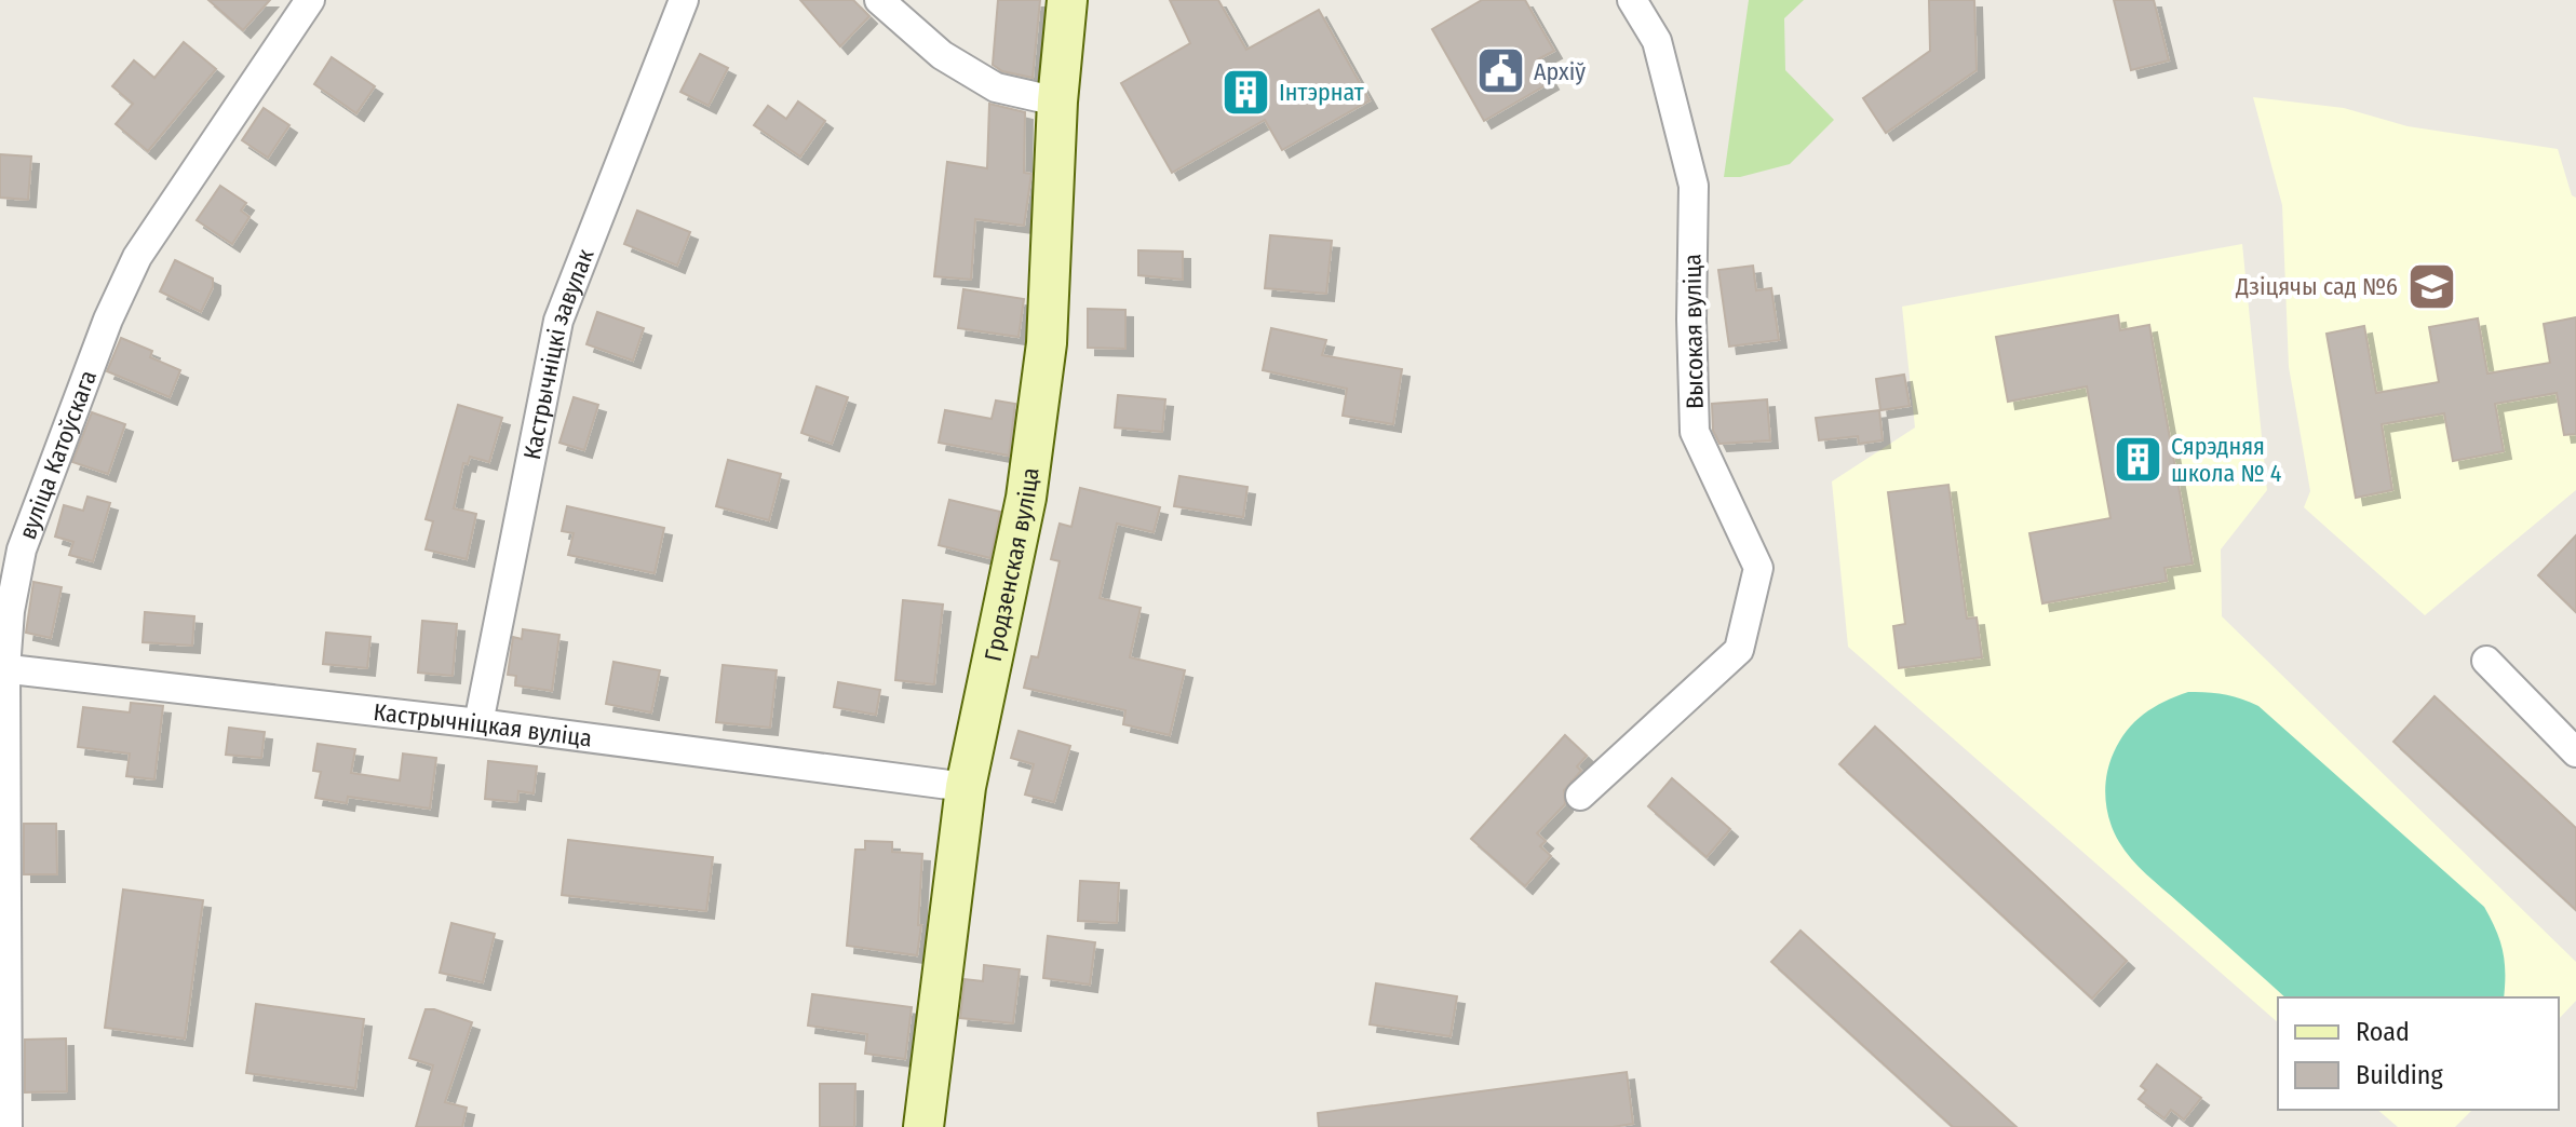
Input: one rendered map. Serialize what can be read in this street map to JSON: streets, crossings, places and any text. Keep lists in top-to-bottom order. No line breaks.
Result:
{"streets":{"street":["Высокая вуліца","Кастрычніцкі завулак","вуліца Катоўскага","Гродзенская вуліца","Кастрычніцкая вуліца"]},"crossings":[["Кастрычніцкі завулак","Кастрычніцкая вуліца"],["вуліца Катоўскага","Кастрычніцкая вуліца"],["Гродзенская вуліца","Кастрычніцкая вуліца"]],"places":{"public building":["Архіў"],"building":["Інтэрнат","Сярэдняя школа № 4"],"school or university":["Дзіцячы сад №6"]},"legend":["Road","Building"]}
